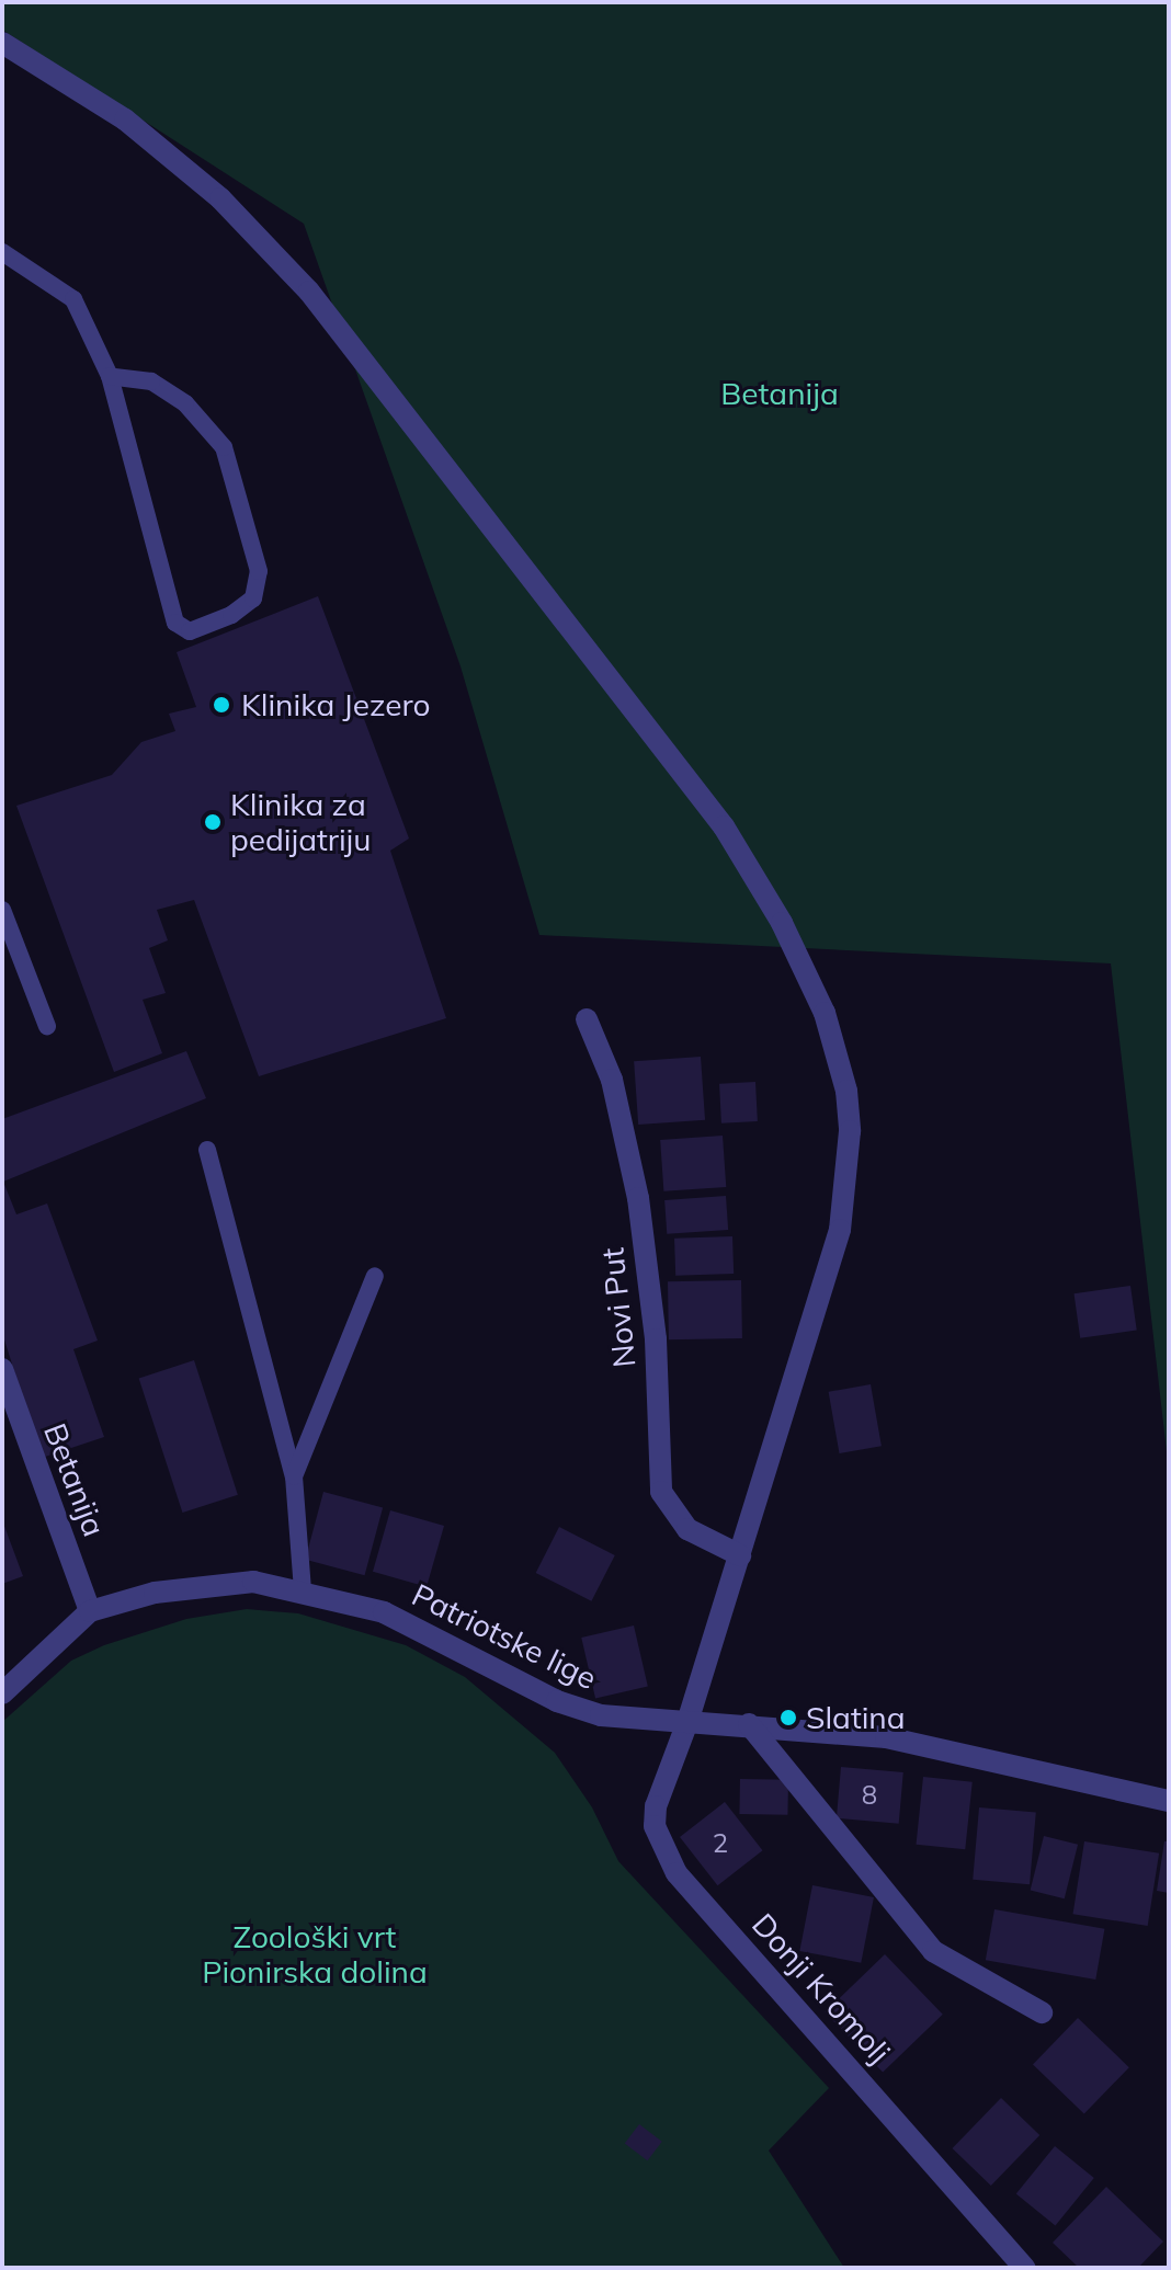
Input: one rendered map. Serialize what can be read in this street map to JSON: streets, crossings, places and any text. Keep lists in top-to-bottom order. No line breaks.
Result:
{"streets":{"street":["Novi Put","Betanija","Patriotske lige","Donji Kromolj"]},"crossings":[["Novi Put","Donji Kromolj"],["Betanija","Patriotske lige"],["Patriotske lige","Donji Kromolj"]],"parks":["Betanija","Zoološki vrt Pionirska dolina"],"places":["Klinika Jezero","Klinika za pedijatriju","Slatina"],"house_numbers":["8","2"]}
